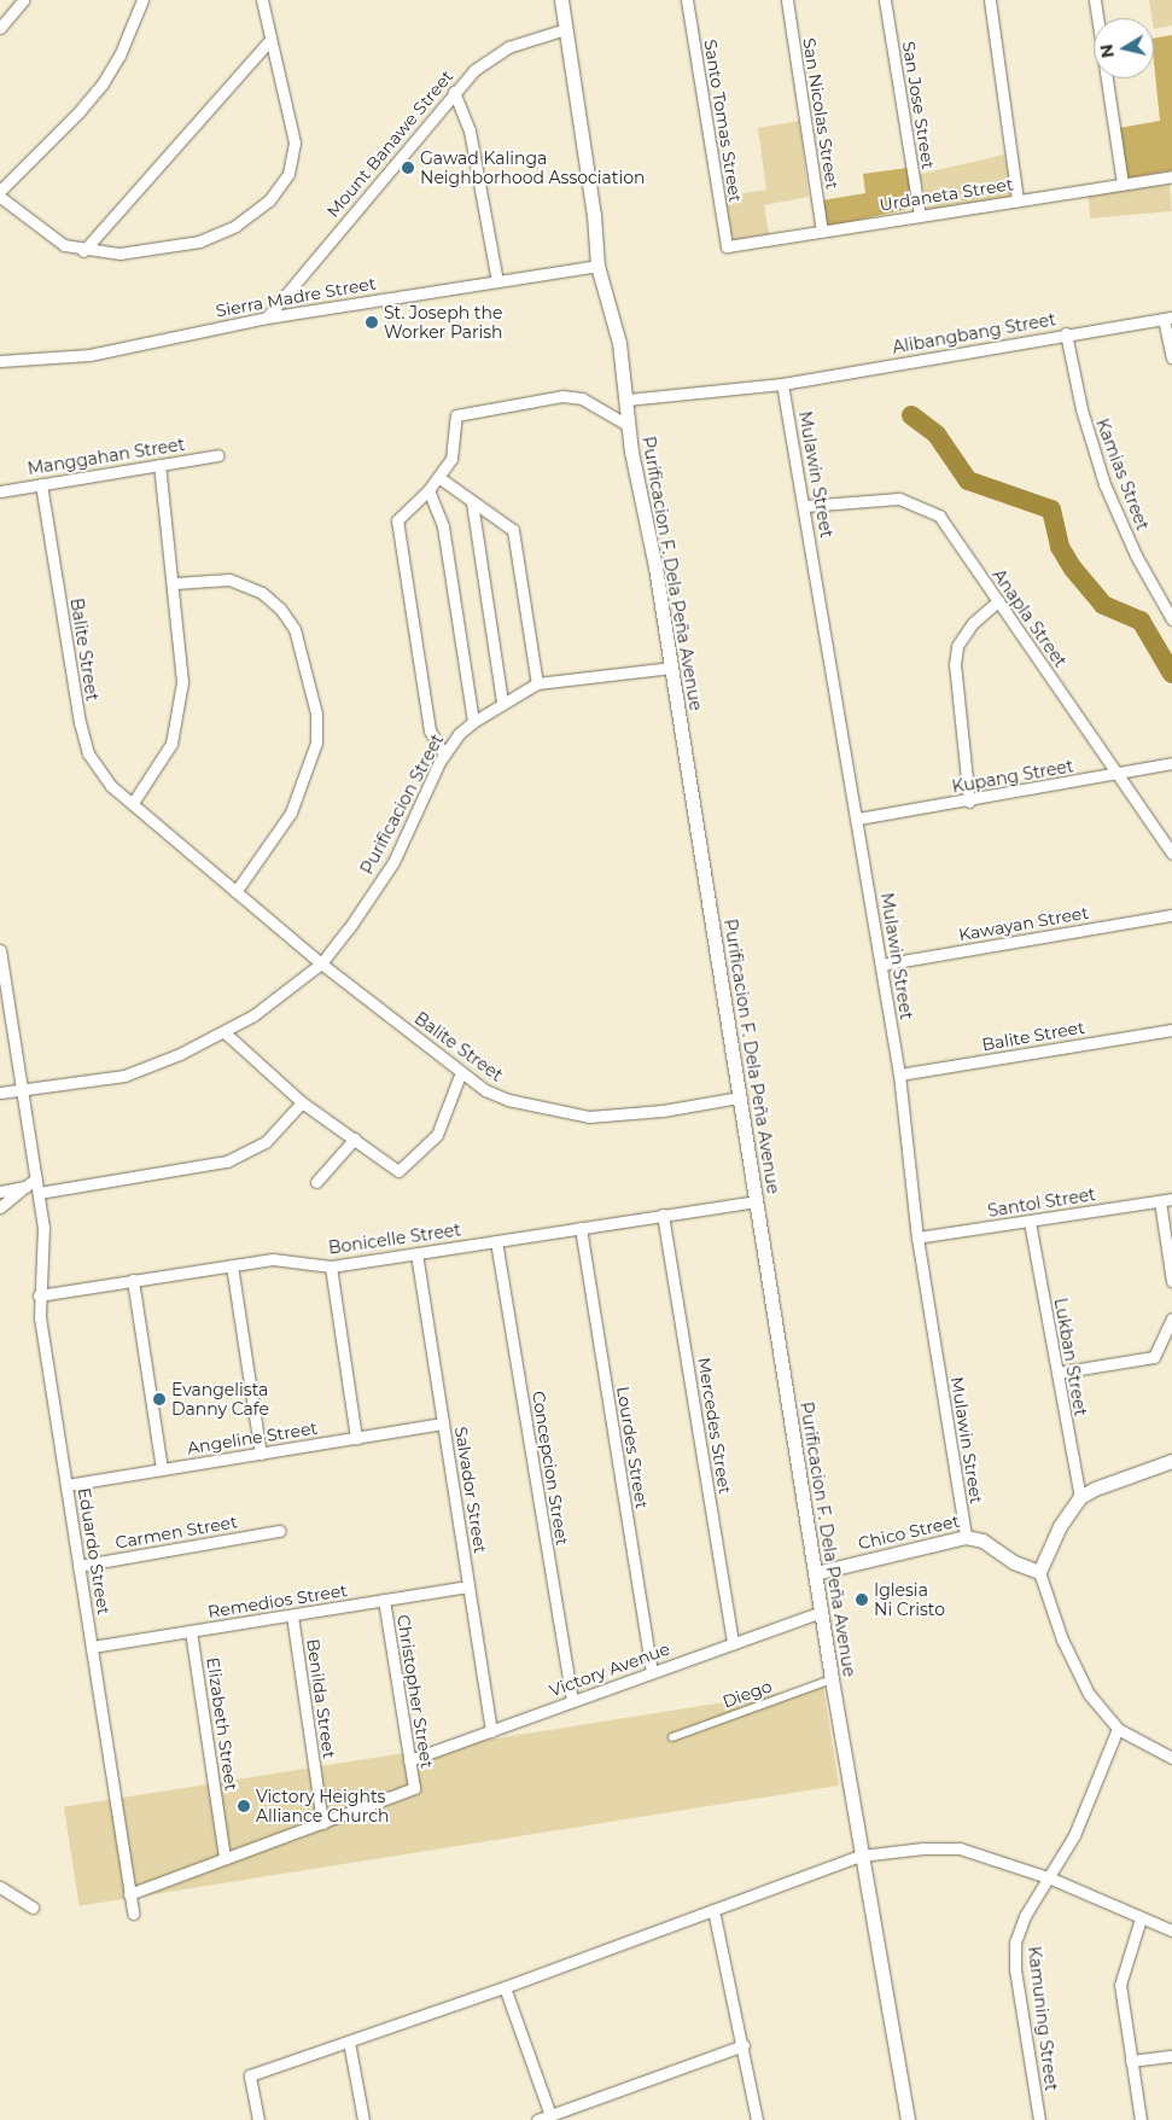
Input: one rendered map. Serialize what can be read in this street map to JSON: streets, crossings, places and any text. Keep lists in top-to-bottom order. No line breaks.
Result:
{"streets":{"street":["San Jose Street","San Nicolas Street","Santo Tomas Street","Mount Banawe Street","Urdaneta Street","Sierra Madre Street","Alibangbang Street","Manggahan Street","Mulawin Street","Kamias Street","Purificacion F. Dela Peña Avenue","Anapla Street","Balite Street","Kupang Street","Purificacion Street","Kawayan Street","Santol Street","Bonicelle Street","Lukban Street","Mercedes Street","Angeline Street","Lourdes Street","Concepcion Street","Salvador Street","Carmen Street","Chico Street","Eduardo Street","Remedios Street","Victory Avenue","Christopher Street","Diego","Benilda Street","Elizabeth Street","Kamuning Street"]},"crossings":[["San Jose Street","Urdaneta Street"],["San Nicolas Street","Urdaneta Street"],["Santo Tomas Street","Urdaneta Street"],["Mount Banawe Street","Sierra Madre Street"],["Mount Banawe Street","Purificacion F. Dela Peña Avenue"],["Sierra Madre Street","Purificacion F. Dela Peña Avenue"],["Alibangbang Street","Mulawin Street"],["Alibangbang Street","Kamias Street"],["Alibangbang Street","Purificacion F. Dela Peña Avenue"],["Manggahan Street","Balite Street"],["Mulawin Street","Anapla Street"],["Mulawin Street","Balite Street"],["Mulawin Street","Kupang Street"],["Mulawin Street","Kawayan Street"],["Mulawin Street","Santol Street"],["Mulawin Street","Chico Street"],["Purificacion F. Dela Peña Avenue","Balite Street"],["Purificacion F. Dela Peña Avenue","Purificacion Street"],["Purificacion F. Dela Peña Avenue","Bonicelle Street"],["Purificacion F. Dela Peña Avenue","Chico Street"],["Purificacion F. Dela Peña Avenue","Victory Avenue"],["Purificacion F. Dela Peña Avenue","Diego"],["Anapla Street","Kupang Street"],["Balite Street","Purificacion Street"],["Purificacion Street","Eduardo Street"],["Santol Street","Lukban Street"],["Bonicelle Street","Mercedes Street"],["Bonicelle Street","Lourdes Street"],["Bonicelle Street","Concepcion Street"],["Bonicelle Street","Salvador Street"],["Bonicelle Street","Eduardo Street"],["Mercedes Street","Victory Avenue"],["Angeline Street","Salvador Street"],["Angeline Street","Eduardo Street"],["Lourdes Street","Victory Avenue"],["Concepcion Street","Victory Avenue"],["Salvador Street","Remedios Street"],["Salvador Street","Victory Avenue"],["Carmen Street","Eduardo Street"],["Eduardo Street","Remedios Street"],["Remedios Street","Christopher Street"],["Remedios Street","Benilda Street"],["Remedios Street","Elizabeth Street"],["Victory Avenue","Christopher Street"],["Christopher Street","Benilda Street"]],"places":["Gawad Kalinga Neighborhood Association","St. Joseph the Worker Parish","Evangelista Danny Cafe","Iglesia Ni Cristo","Victory Heights Alliance Church"],"north":"left"}
